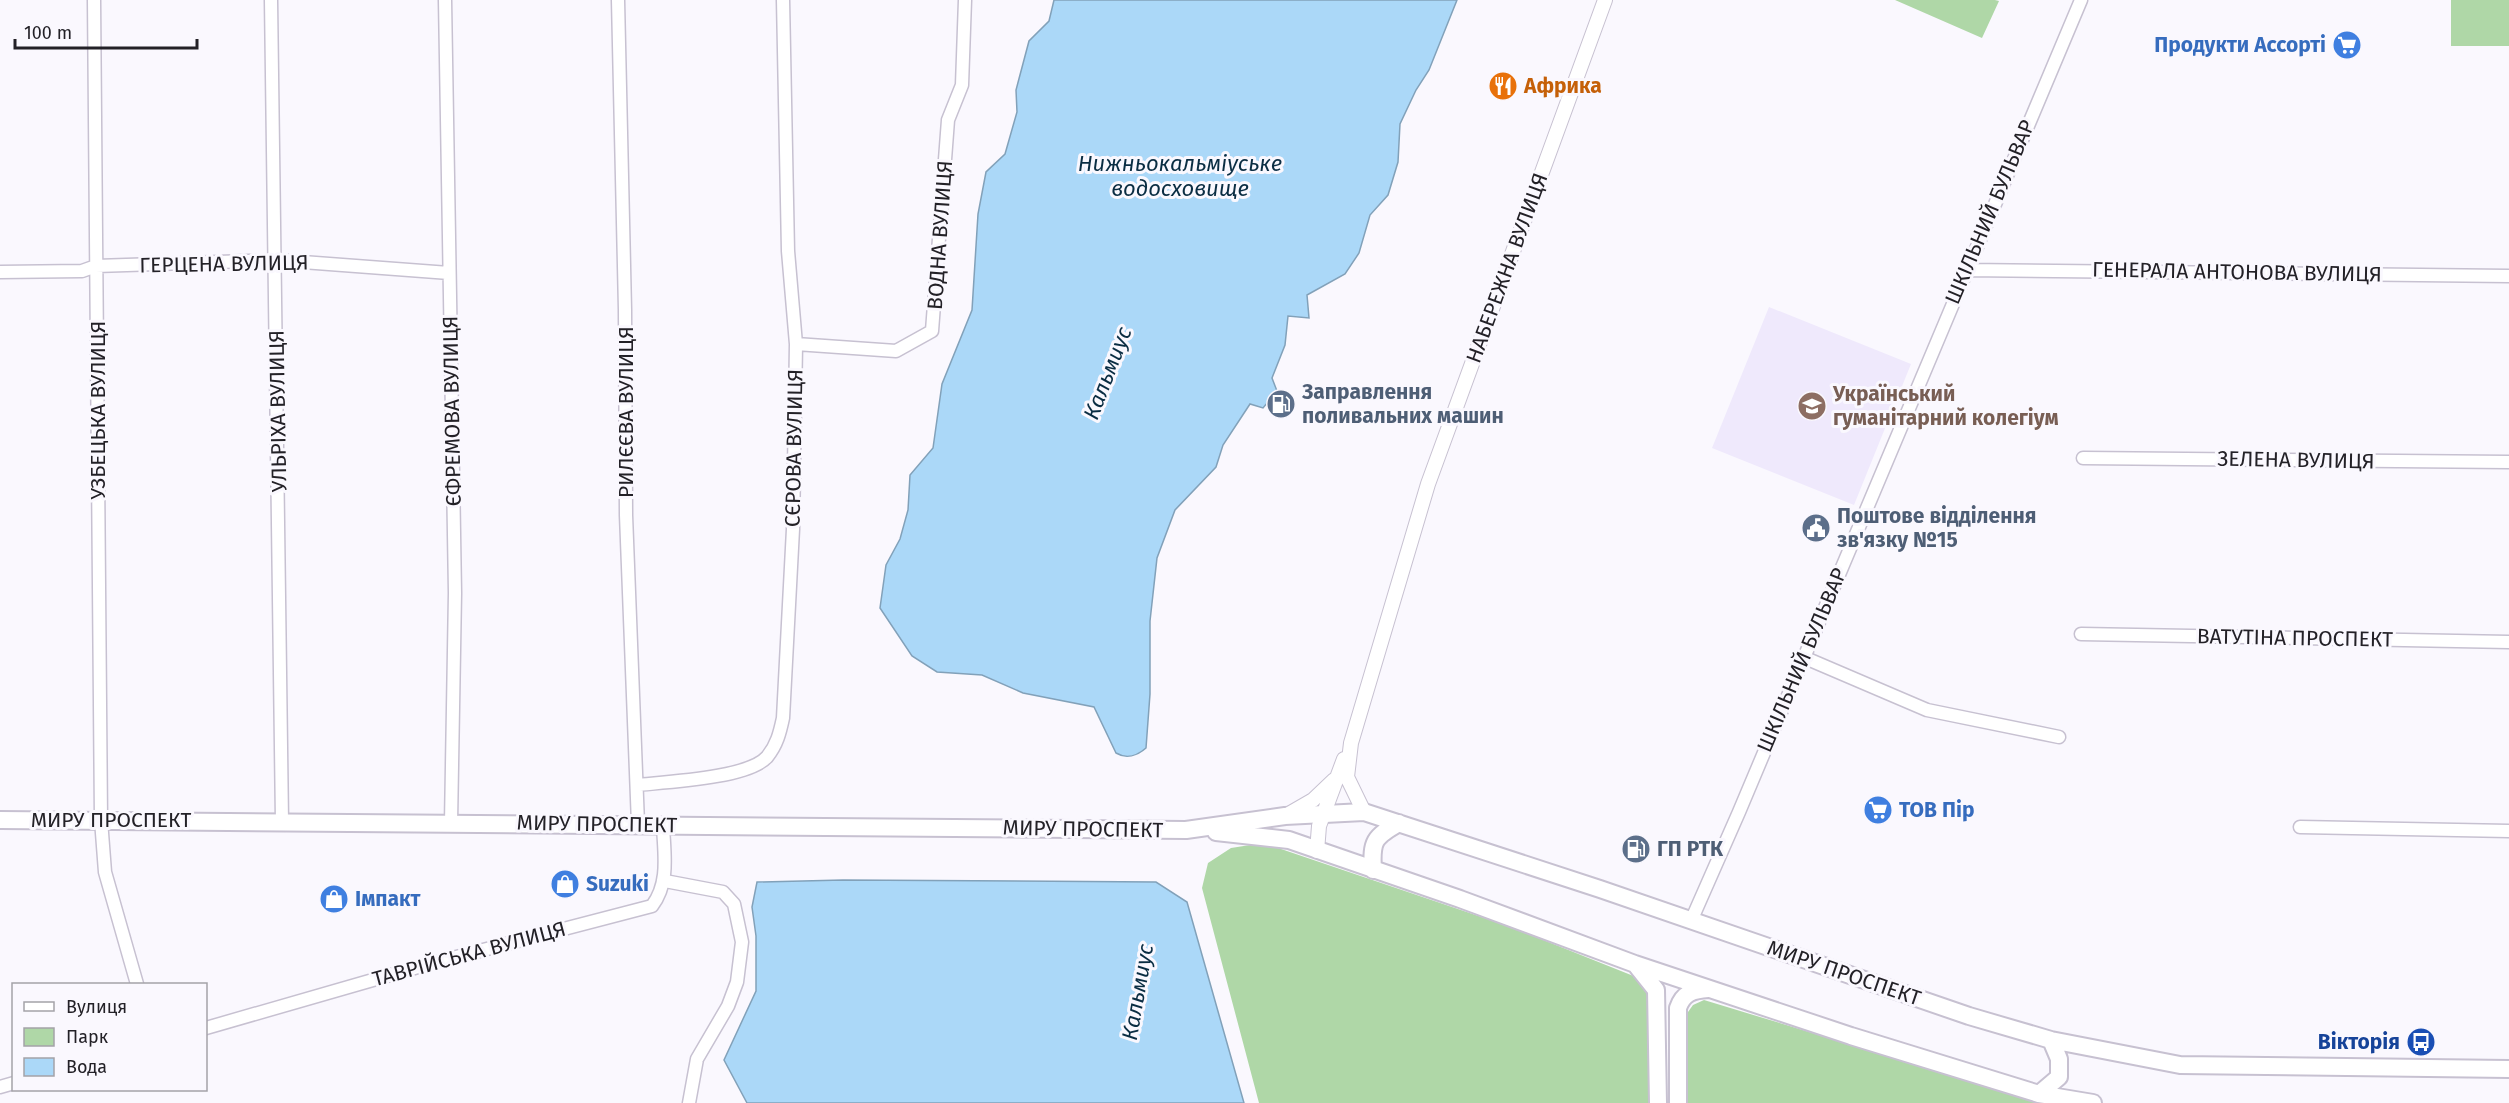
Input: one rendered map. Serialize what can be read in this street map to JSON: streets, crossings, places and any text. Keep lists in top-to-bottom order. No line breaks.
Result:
{"streets":{"main road":["МИРУ ПРОСПЕКТ"],"street":["ШКІЛЬНИЙ БУЛЬВАР","ВОДНА ВУЛИЦЯ","ГЕРЦЕНА ВУЛИЦЯ","НАБЕРЕЖНА ВУЛИЦЯ","ГЕНЕРАЛА АНТОНОВА ВУЛИЦЯ","УЗБЕЦЬКА ВУЛИЦЯ","УЛЬРІХА ВУЛИЦЯ","ЄФРЕМОВА ВУЛИЦЯ","РИЛЄЄВА ВУЛИЦЯ","СЄРОВА ВУЛИЦЯ","ЗЕЛЕНА ВУЛИЦЯ","ВАТУТІНА ПРОСПЕКТ","ТАВРІЙСЬКА ВУЛИЦЯ"]},"crossings":[["ШКІЛЬНИЙ БУЛЬВАР","ГЕНЕРАЛА АНТОНОВА ВУЛИЦЯ"],["ШКІЛЬНИЙ БУЛЬВАР","МИРУ ПРОСПЕКТ"],["ВОДНА ВУЛИЦЯ","СЄРОВА ВУЛИЦЯ"],["ГЕРЦЕНА ВУЛИЦЯ","УЗБЕЦЬКА ВУЛИЦЯ"],["ГЕРЦЕНА ВУЛИЦЯ","УЛЬРІХА ВУЛИЦЯ"],["ГЕРЦЕНА ВУЛИЦЯ","ЄФРЕМОВА ВУЛИЦЯ"],["УЗБЕЦЬКА ВУЛИЦЯ","МИРУ ПРОСПЕКТ"],["УЛЬРІХА ВУЛИЦЯ","МИРУ ПРОСПЕКТ"],["ЄФРЕМОВА ВУЛИЦЯ","МИРУ ПРОСПЕКТ"],["РИЛЄЄВА ВУЛИЦЯ","СЄРОВА ВУЛИЦЯ"],["РИЛЄЄВА ВУЛИЦЯ","МИРУ ПРОСПЕКТ"],["МИРУ ПРОСПЕКТ","ТАВРІЙСЬКА ВУЛИЦЯ"]],"water":["Нижньокальміуське водосховище","Кальмиус"],"places":{"supermarket":["Продукти Ассорті","ТОВ Пір"],"restaurant":["Африка"],"fuel station":["Заправлення поливальних машин","ГП РТК"],"school or university":["Український гуманітарний колегіум"],"public building":["Поштове відділення зв'язку №15"],"shop":["Suzuki","Iмпакт"],"bus stop":["Вікторія"]},"legend":["Вулиця","Парк","Вода"],"scale_bar":"100 m"}
